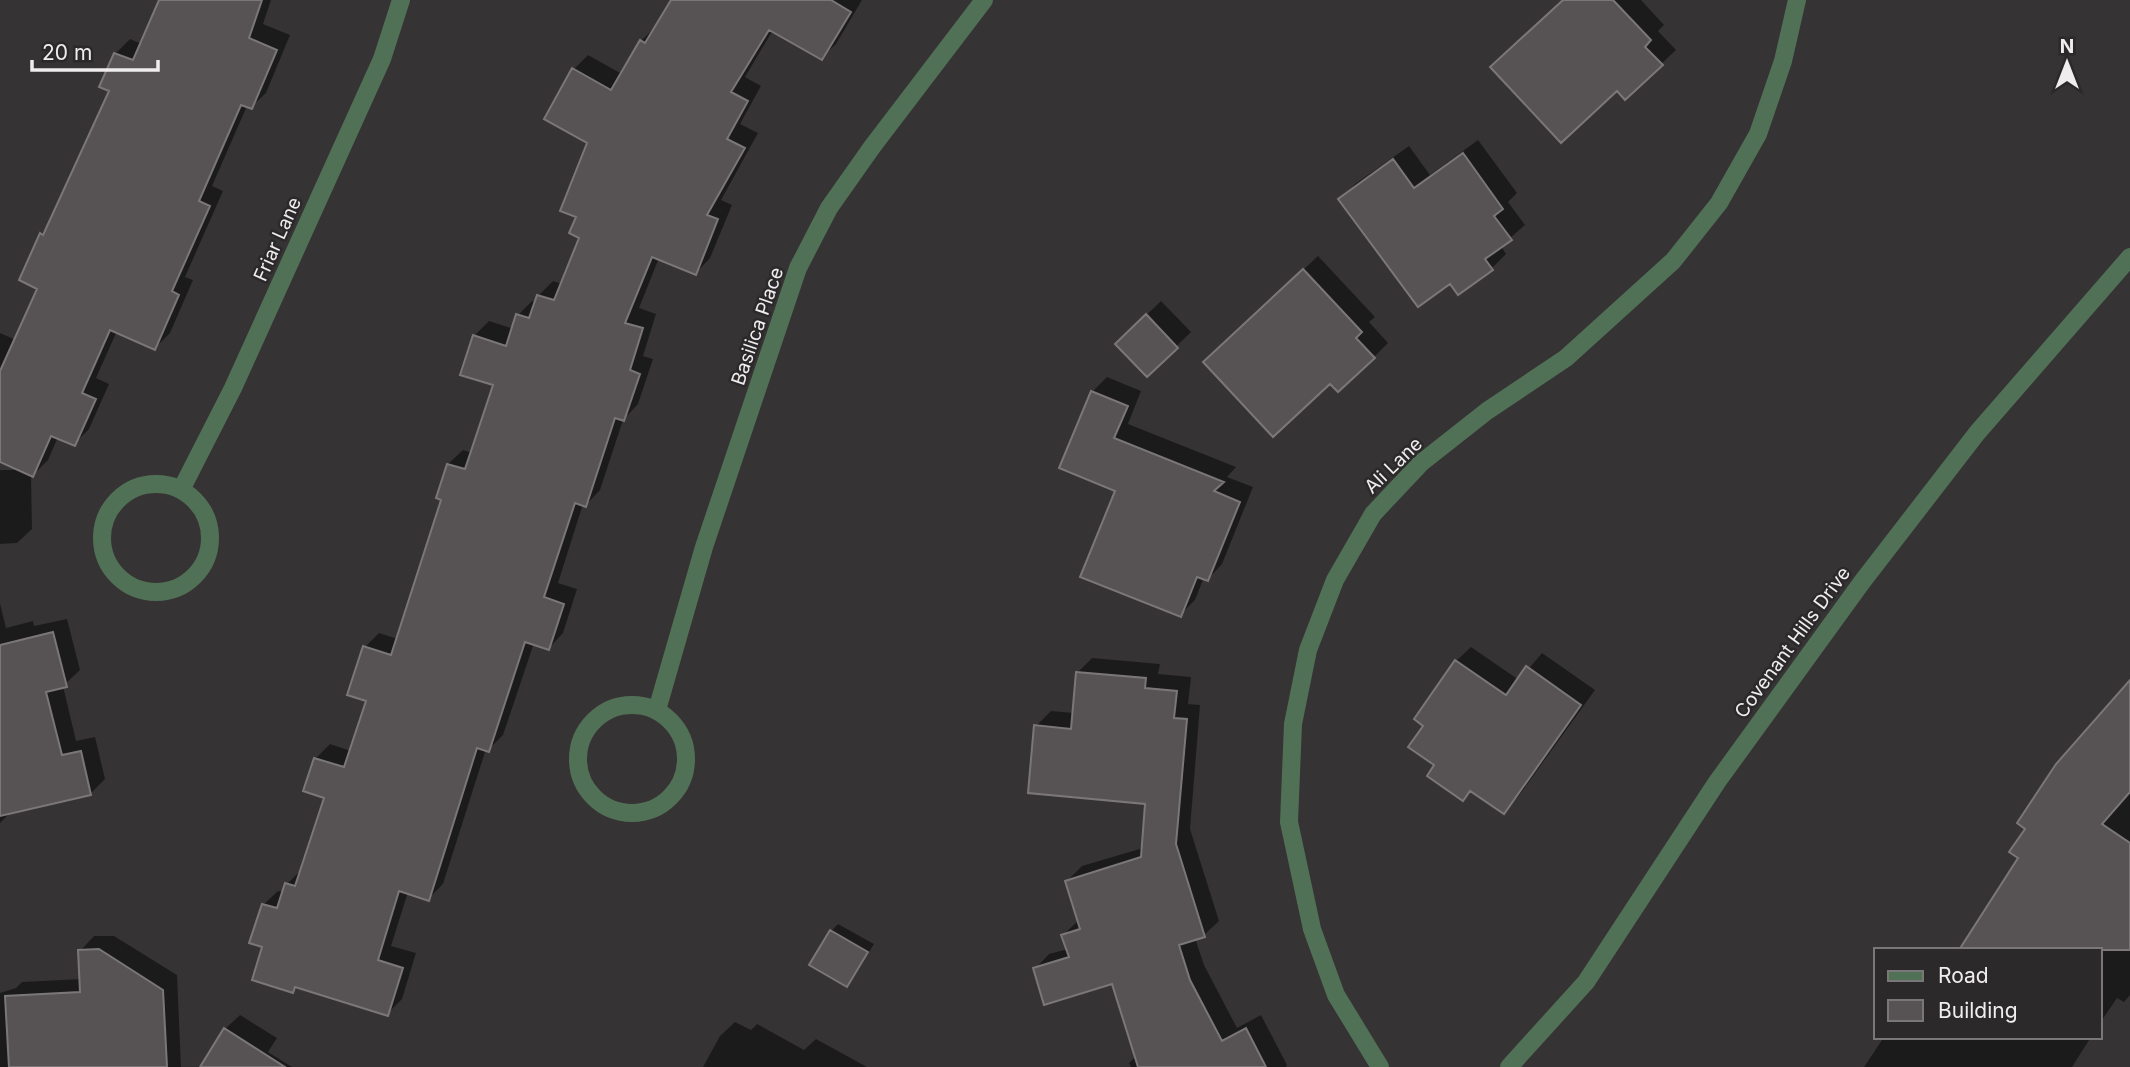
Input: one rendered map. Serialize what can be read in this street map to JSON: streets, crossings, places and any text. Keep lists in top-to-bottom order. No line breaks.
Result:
{"streets":{"street":["Friar Lane","Basilica Place","Ali Lane","Covenant Hills Drive"]},"legend":["Road","Building"],"scale_bar":"20 m","north":"top"}
